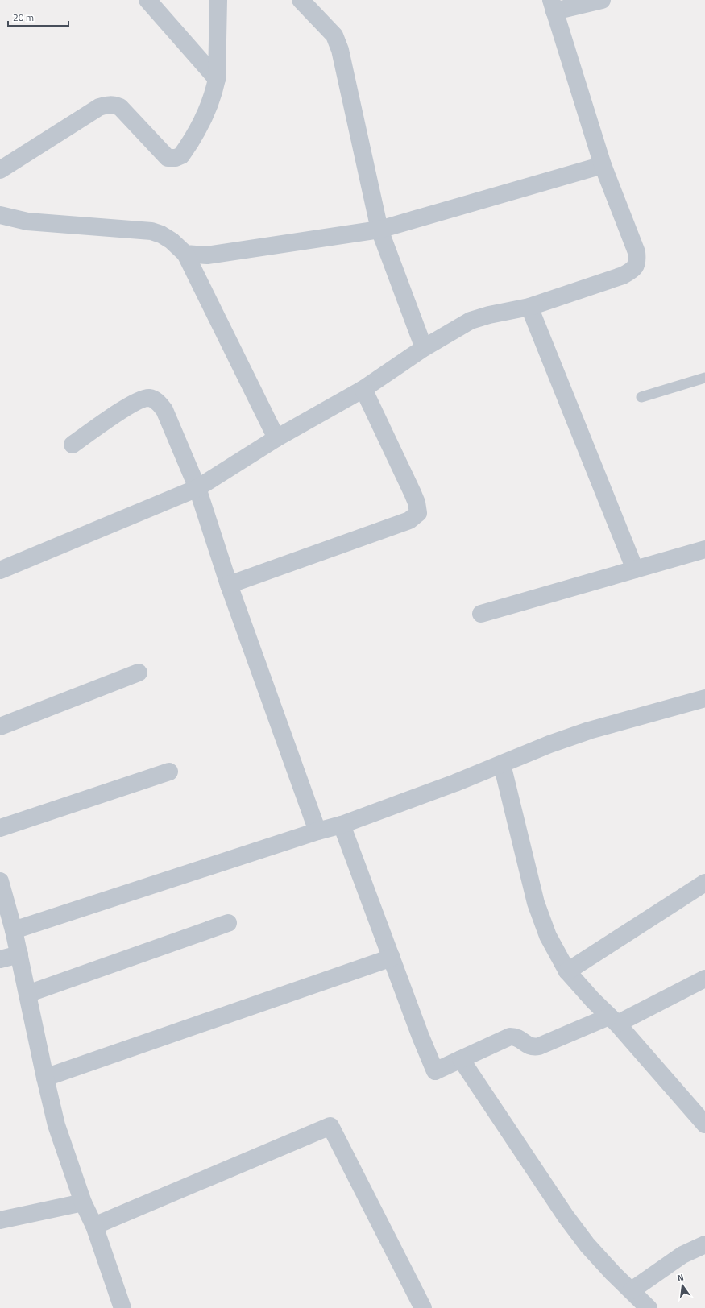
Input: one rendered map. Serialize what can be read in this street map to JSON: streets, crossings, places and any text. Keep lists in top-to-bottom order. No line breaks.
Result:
{"scale_bar":"20 m","north":"top"}
